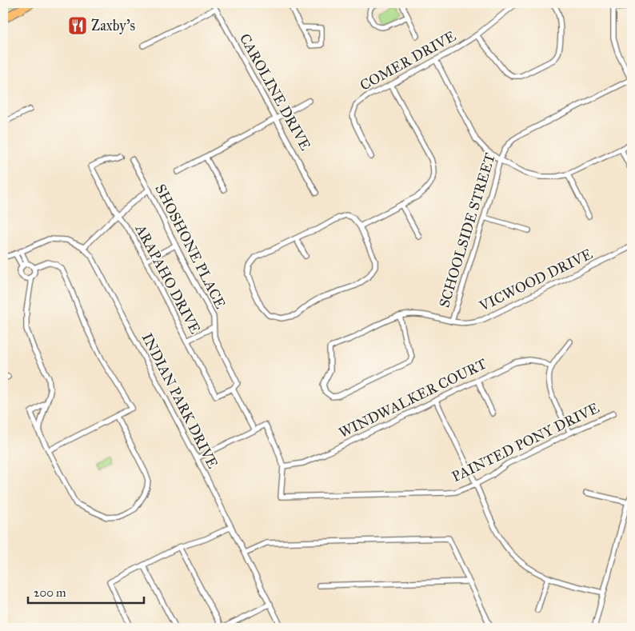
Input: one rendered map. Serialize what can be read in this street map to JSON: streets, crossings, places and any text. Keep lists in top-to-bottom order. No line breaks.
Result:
{"streets":{"street":["COMER DRIVE","CAROLINE DRIVE","SCHOOLSIDE STREET","SHOSHONE PLACE","ARAPAHO DRIVE","VICWOOD DRIVE","WINDWALKER COURT","INDIAN PARK DRIVE","PAINTED PONY DRIVE"]},"crossings":[["SCHOOLSIDE STREET","VICWOOD DRIVE"],["SHOSHONE PLACE","ARAPAHO DRIVE"],["WINDWALKER COURT","PAINTED PONY DRIVE"]],"places":{"restaurant":["Zaxby's"]},"scale_bar":"200 m"}
